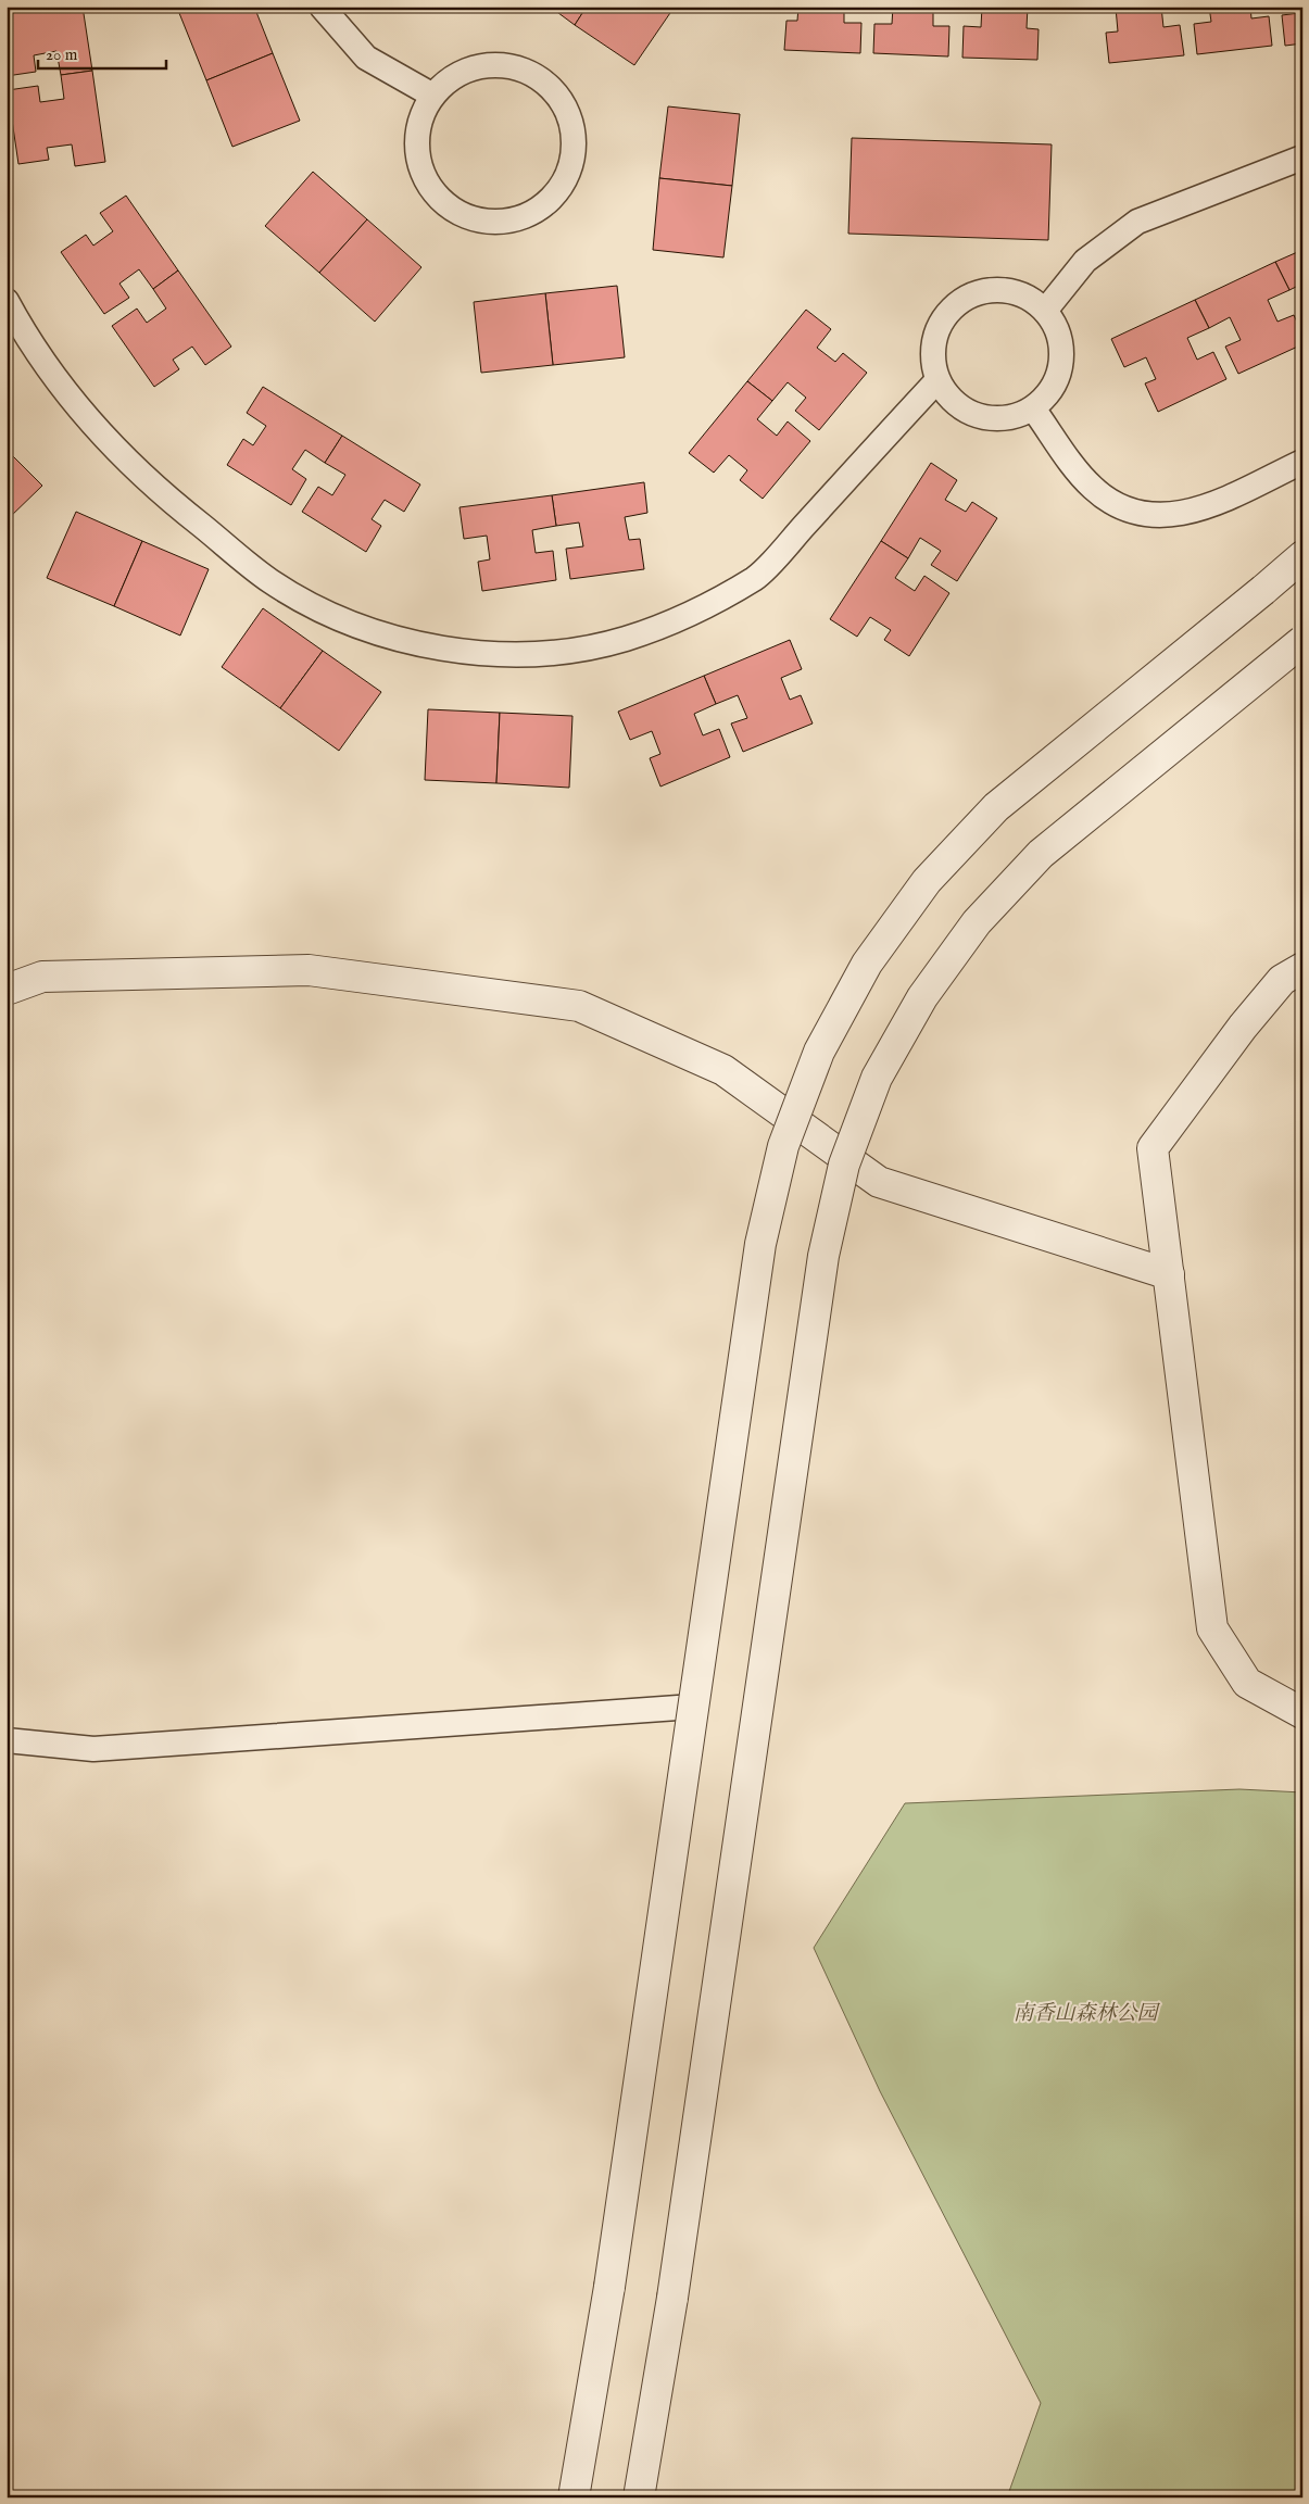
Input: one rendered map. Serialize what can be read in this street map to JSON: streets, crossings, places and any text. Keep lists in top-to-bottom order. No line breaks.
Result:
{"parks":["南香山森林公园"],"scale_bar":"20 m"}
